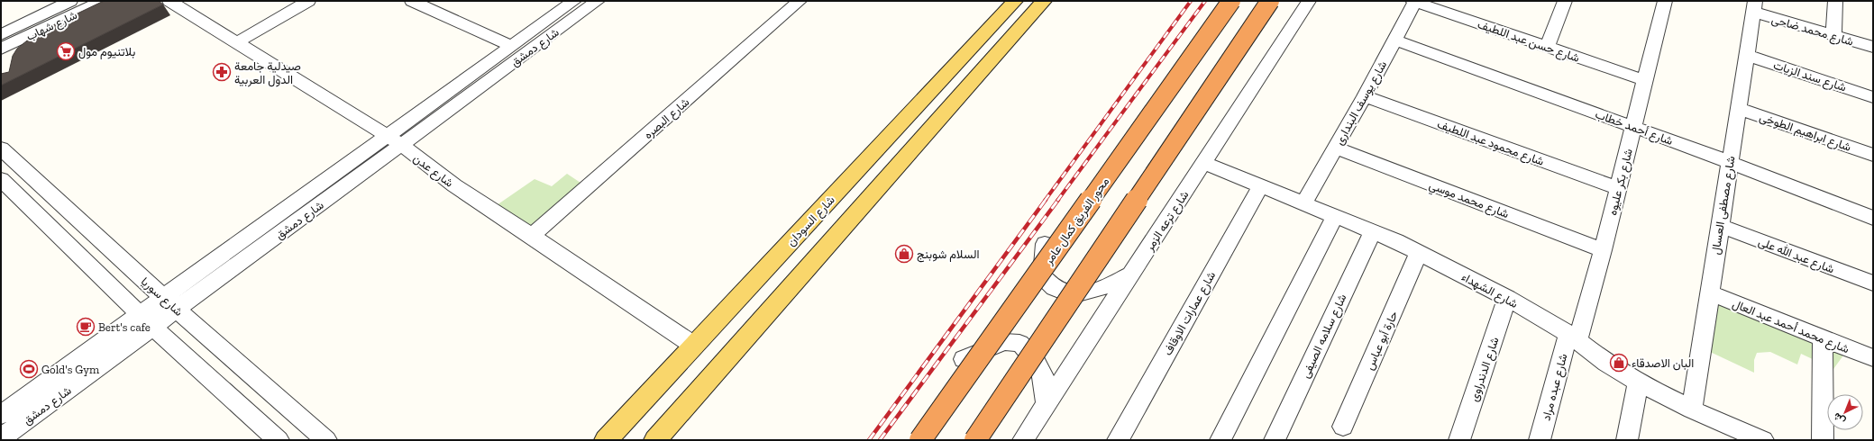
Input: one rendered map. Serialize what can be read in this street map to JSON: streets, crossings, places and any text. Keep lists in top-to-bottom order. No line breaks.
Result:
{"streets":{"highway":["محور الفريق كمال عامر"],"main road":["شارع السودان"],"street":["شارع شهاب","شارع محمد ضاحى","شارع حسن عبد اللطيف","شارع دمشق","شارع سند الزيات","شارع يوسف البندارى","شارع البصره","شارع أحمد خطاب","شارع ابراهيم الطوخى","شارع محمود عبد اللطيف","شارع عدن","شارع بكر عليوه","شارع محمد موسي","شارع مصطفى العسال","شارع ترعه الزمر","شارع عبد الله على","شارع الشهداء","شارع سوريا","شارع عمارات الاوقاف","شارع محمد أحمد عبد العال","شارع سلامه الصيفى","حارة أبو عباس","شارع الدندراوى","شارع عبده مراد"]},"crossings":[["شارع محمد ضاحى","شارع مصطفى العسال"],["شارع حسن عبد اللطيف","شارع يوسف البندارى"],["شارع حسن عبد اللطيف","شارع بكر عليوه"],["شارع دمشق","شارع عدن"],["شارع دمشق","شارع سوريا"],["شارع سند الزيات","شارع مصطفى العسال"],["شارع يوسف البندارى","شارع أحمد خطاب"],["شارع يوسف البندارى","شارع محمود عبد اللطيف"],["شارع يوسف البندارى","شارع محمد موسي"],["شارع يوسف البندارى","شارع الشهداء"],["شارع البصره","شارع عدن"],["شارع أحمد خطاب","شارع بكر عليوه"],["شارع أحمد خطاب","شارع مصطفى العسال"],["شارع ابراهيم الطوخى","شارع مصطفى العسال"],["شارع محمود عبد اللطيف","شارع بكر عليوه"],["شارع عدن","شارع السودان"],["شارع بكر عليوه","شارع محمد موسي"],["شارع بكر عليوه","شارع الشهداء"],["شارع بكر عليوه","شارع عبده مراد"],["شارع مصطفى العسال","شارع عبد الله على"],["شارع مصطفى العسال","شارع الشهداء"],["شارع مصطفى العسال","شارع محمد أحمد عبد العال"],["شارع ترعه الزمر","شارع الشهداء"],["شارع الشهداء","شارع عمارات الاوقاف"],["شارع الشهداء","شارع سلامه الصيفى"],["شارع الشهداء","حارة أبو عباس"],["شارع الشهداء","شارع الدندراوى"],["شارع الشهداء","شارع عبده مراد"]],"places":{"supermarket":["بلاتنيوم مول"],"pharmacy":["صيدلية جامعة الدول العربية"],"shop":["السلام شوبنج","البان الاصدقاء"],"cafe":["Bert's cafe"],"sports":["Gold's Gym"]},"north":"bottom left"}
